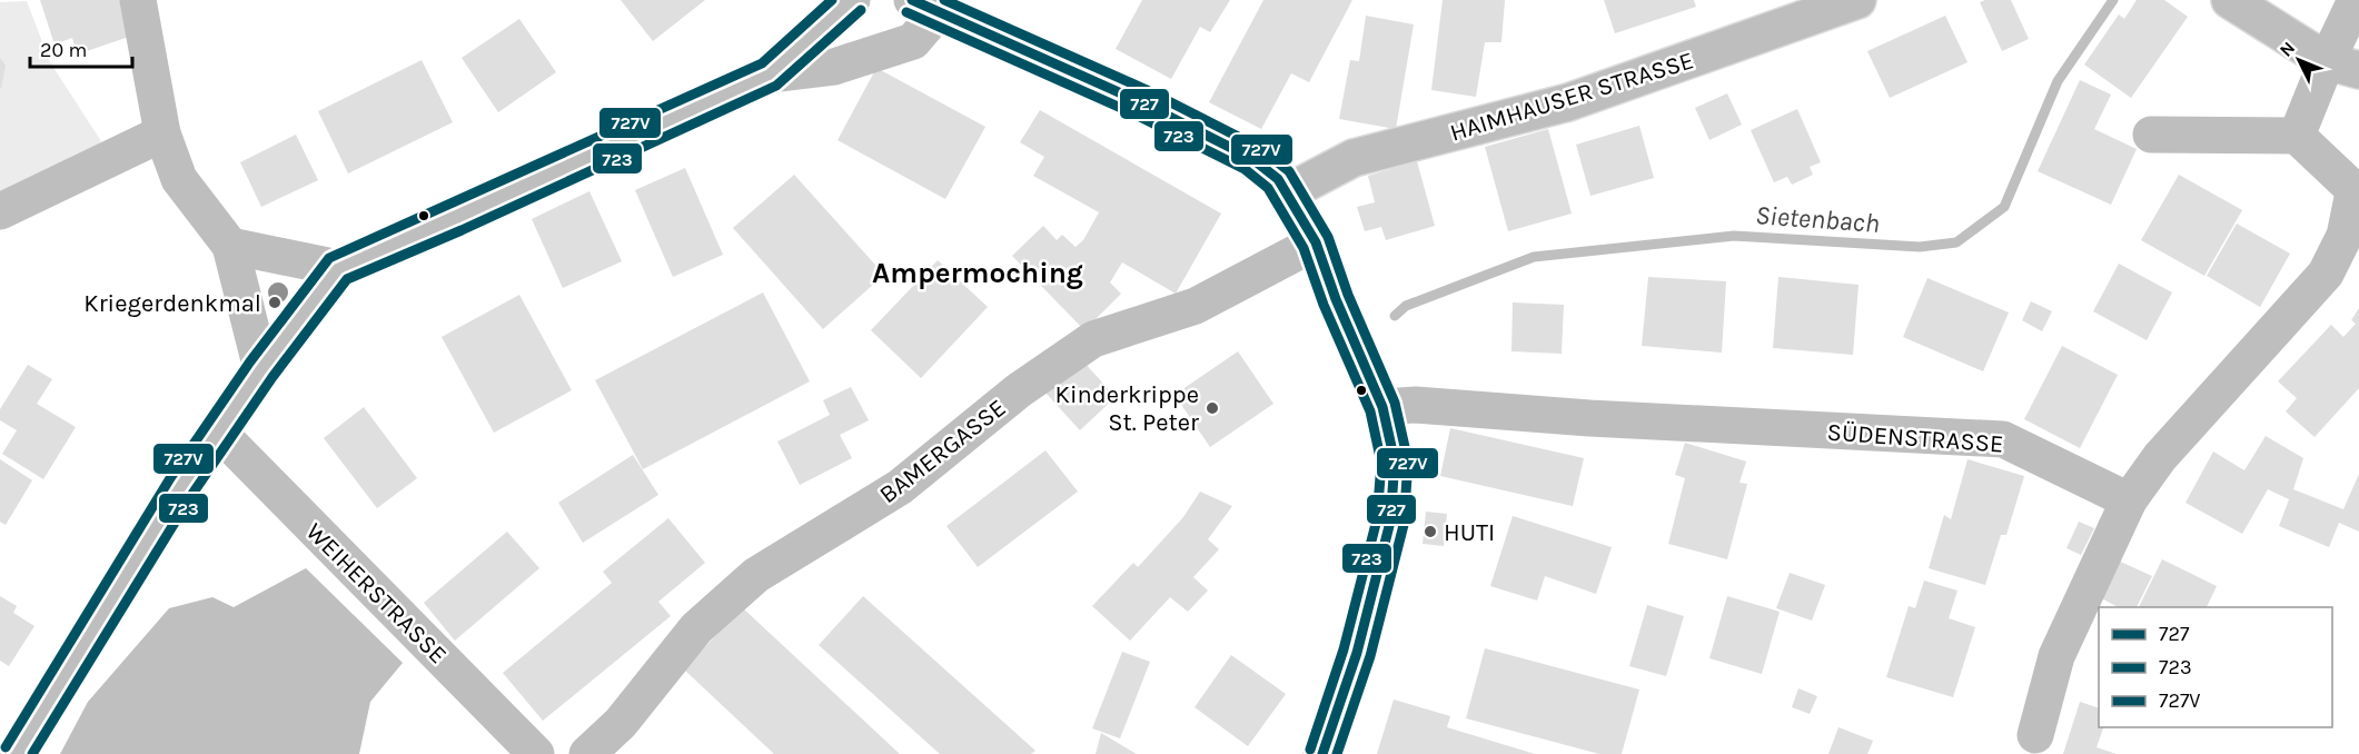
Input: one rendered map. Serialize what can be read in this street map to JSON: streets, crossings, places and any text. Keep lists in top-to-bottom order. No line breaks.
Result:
{"streets":{"street":["HAIMHAUSER STRASSE","SÜDENSTRASSE","BAMERGASSE","WEIHERSTRASSE"]},"districts":["Ampermoching"],"water":["Sietenbach"],"places":["Kriegerdenkmal","Kinderkrippe St. Peter","HUTI"],"lines":["transit line 727","transit line 727V","transit line 723"],"legend":["727","723","727V"],"scale_bar":"20 m","north":"top left"}
